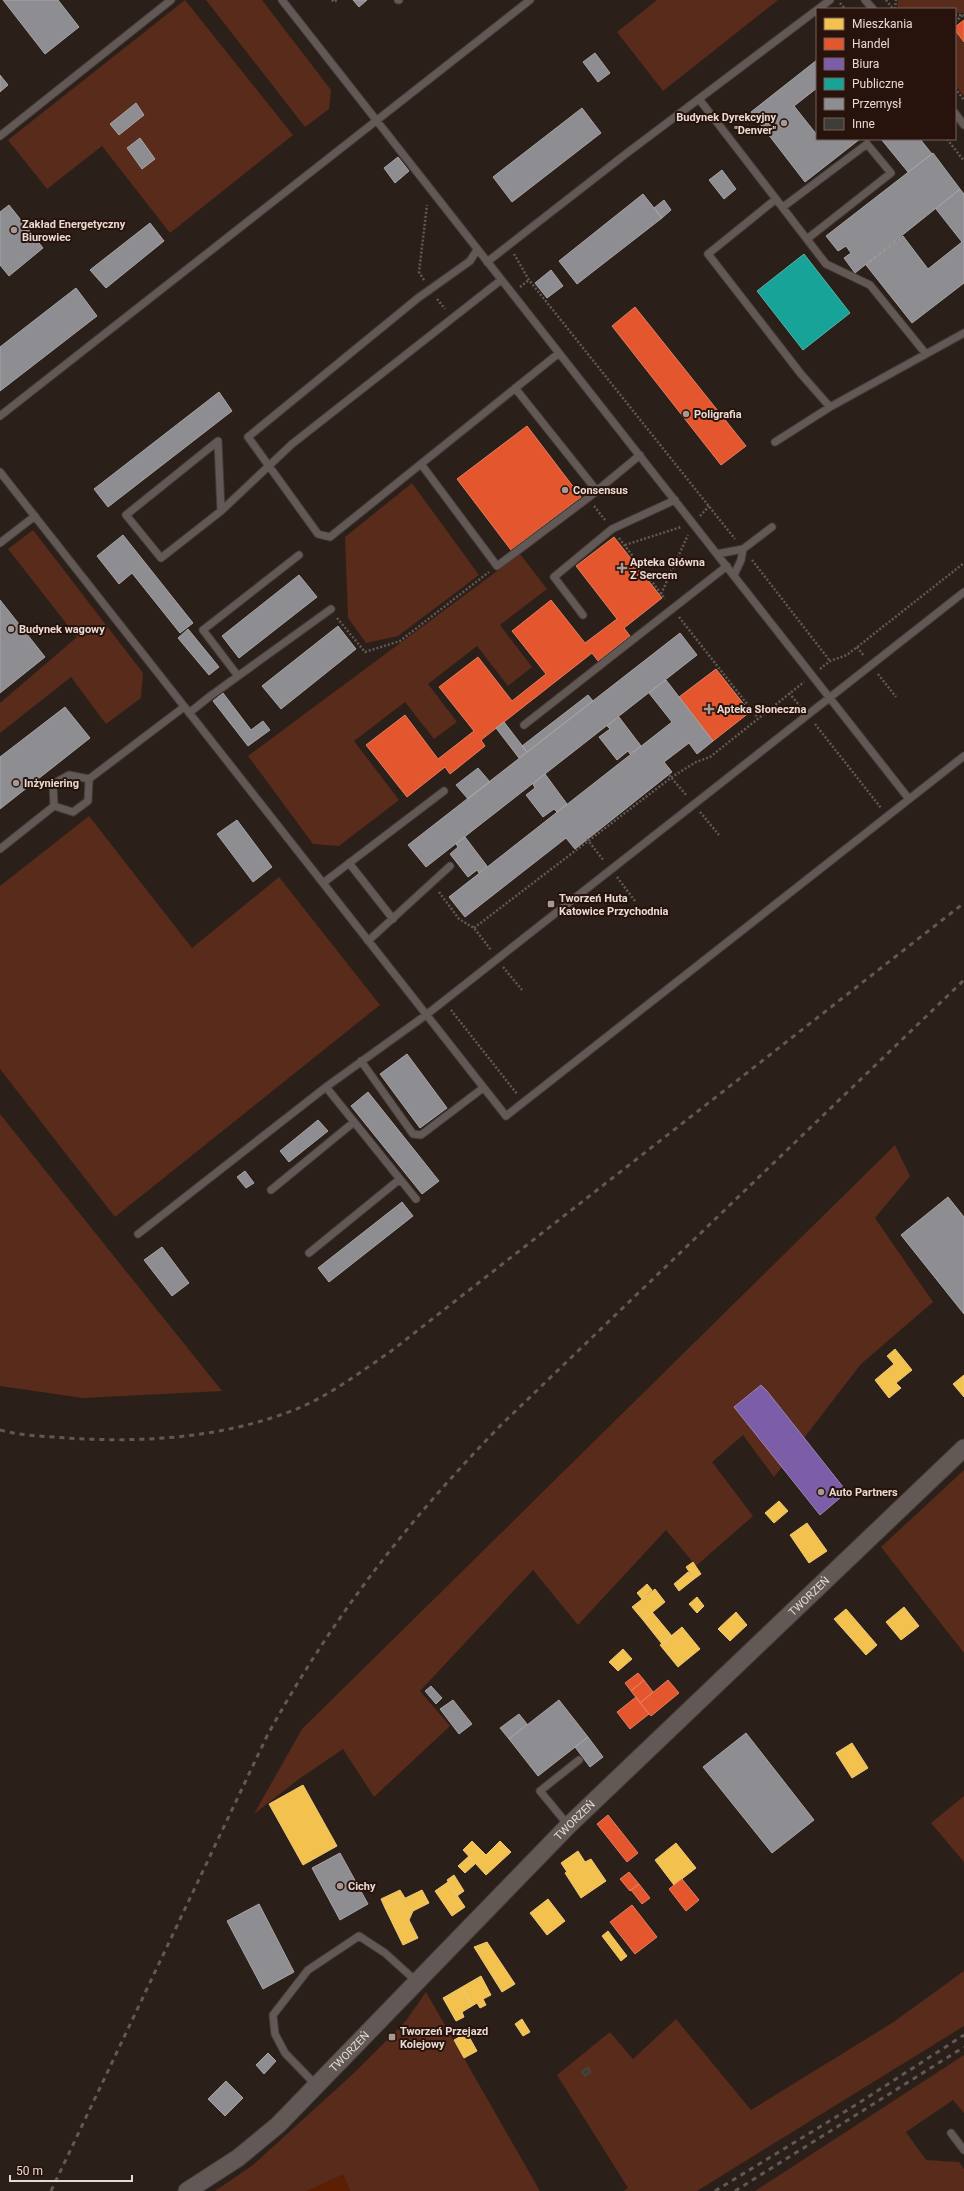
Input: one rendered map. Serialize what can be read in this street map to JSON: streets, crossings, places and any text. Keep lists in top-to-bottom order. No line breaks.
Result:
{"streets":{"street":["TWORZEŃ"]},"places":{"other":["Budynek Dyrekcyjny \"Denver\"","Zakład Energetyczny Biurowiec","Poligrafia","Consensus","Budynek wagowy","Inżyniering","Auto Partners","Cichy"],"health":["Apteka Główna Z Sercem","Apteka Słoneczna"],"transit":["Tworzeń Huta Katowice Przychodnia","Tworzeń Przejazd Kolejowy"]},"legend":["Mieszkania","Handel","Biura","Publiczne","Przemysł","Inne"],"scale_bar":"50 m"}
